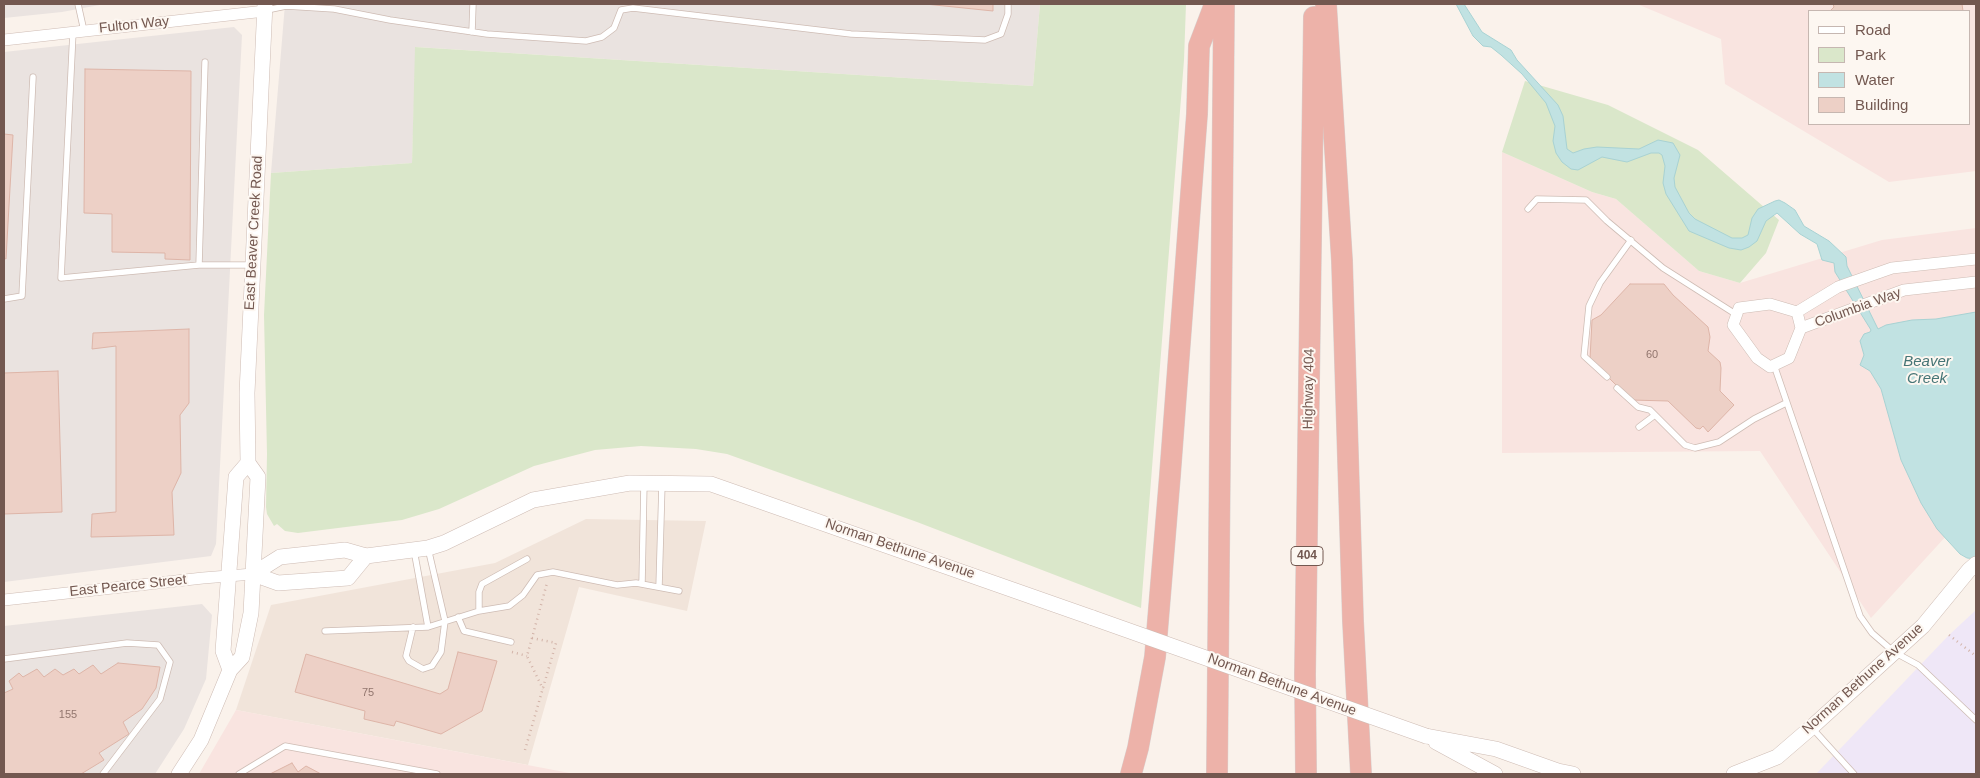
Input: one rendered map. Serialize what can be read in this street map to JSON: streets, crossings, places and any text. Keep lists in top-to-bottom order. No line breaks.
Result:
{"streets":{"highway":["Highway 404","404"],"street":["Fulton Way","East Beaver Creek Road","Columbia Way","Norman Bethune Avenue","East Pearce Street"]},"crossings":[["Fulton Way","East Beaver Creek Road"],["East Beaver Creek Road","Norman Bethune Avenue"],["East Beaver Creek Road","East Pearce Street"],["Norman Bethune Avenue","East Pearce Street"]],"water":["Beaver Creek"],"house_numbers":["60","75","155"],"legend":["Road","Park","Water","Building"]}
